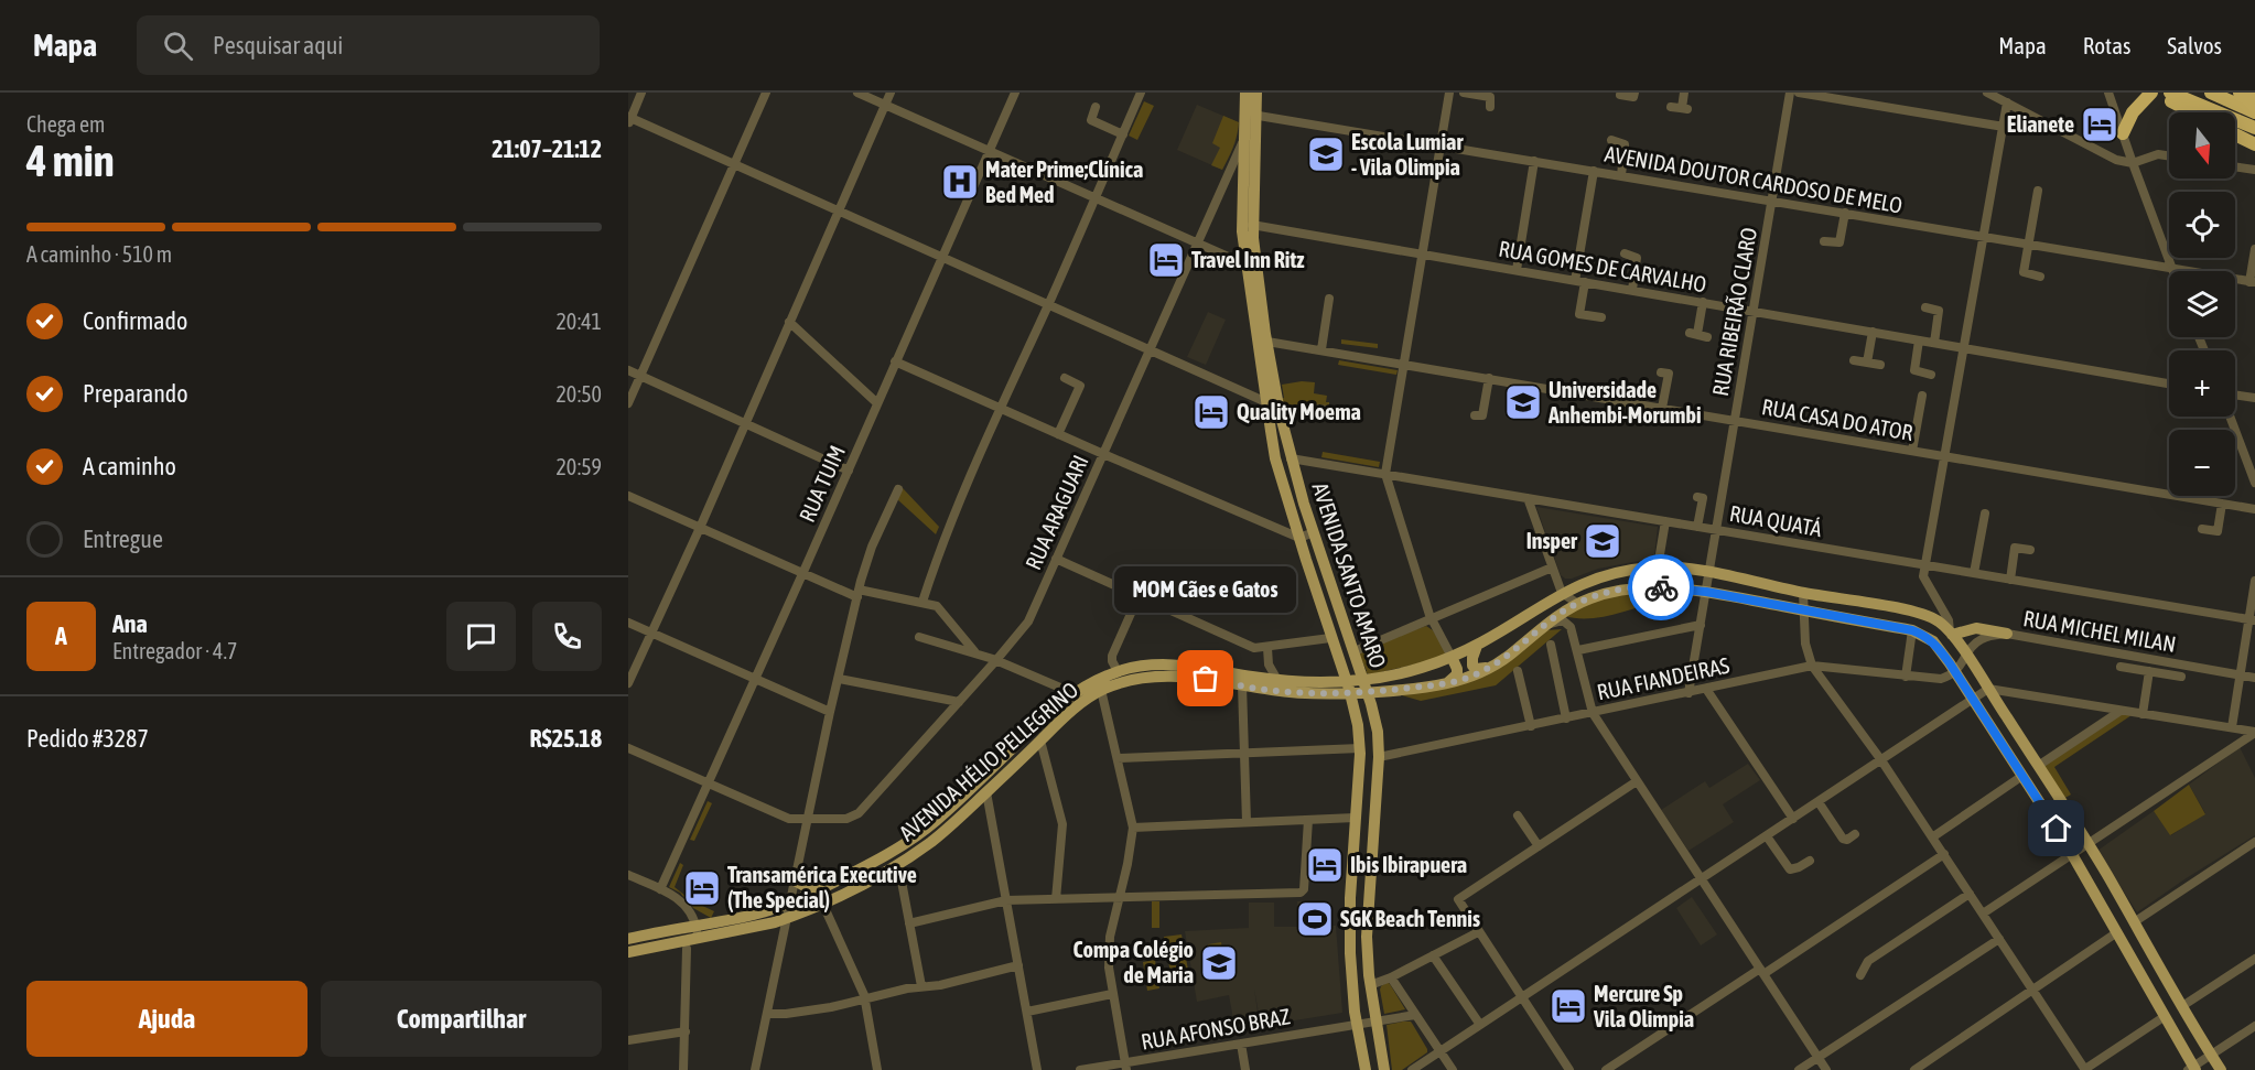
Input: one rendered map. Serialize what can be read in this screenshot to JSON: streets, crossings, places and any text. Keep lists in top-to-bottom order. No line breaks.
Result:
{"streets":{"main road":["AVENIDA SANTO AMARO","AVENIDA HÉLIO PELLEGRINO"],"street":["AVENIDA DOUTOR CARDOSO DE MELO","RUA GOMES DE CARVALHO","RUA RIBEIRÃO CLARO","RUA CASA DO ATOR","RUA TUIM","RUA ARAGUARI","RUA QUATÁ","RUA MICHEL MILAN","RUA FIANDEIRAS","RUA AFONSO BRAZ"]},"crossings":[["AVENIDA DOUTOR CARDOSO DE MELO","RUA RIBEIRÃO CLARO"],["AVENIDA DOUTOR CARDOSO DE MELO","AVENIDA SANTO AMARO"],["RUA GOMES DE CARVALHO","RUA RIBEIRÃO CLARO"],["RUA GOMES DE CARVALHO","AVENIDA SANTO AMARO"],["RUA RIBEIRÃO CLARO","RUA CASA DO ATOR"],["RUA RIBEIRÃO CLARO","RUA QUATÁ"],["RUA RIBEIRÃO CLARO","RUA FIANDEIRAS"],["RUA RIBEIRÃO CLARO","AVENIDA HÉLIO PELLEGRINO"],["RUA CASA DO ATOR","AVENIDA SANTO AMARO"],["RUA TUIM","RUA ARAGUARI"],["RUA ARAGUARI","AVENIDA SANTO AMARO"],["RUA QUATÁ","AVENIDA SANTO AMARO"],["AVENIDA SANTO AMARO","RUA FIANDEIRAS"],["AVENIDA SANTO AMARO","AVENIDA HÉLIO PELLEGRINO"],["AVENIDA SANTO AMARO","RUA AFONSO BRAZ"],["RUA MICHEL MILAN","RUA FIANDEIRAS"]],"places":{"hotel":["Elianete","Travel Inn Ritz","Quality Moema","Ibis Ibirapuera","Transamérica Executive (The Special)","Mercure Sp Vila Olimpia"],"school or university":["Escola Lumiar - Vila Olimpia","Universidade Anhembi-Morumbi","Insper","Compa Colégio de Maria"],"hospital":["Mater Prime;Clínica Bed Med"],"other":["MOM Cães e Gatos"],"sports":["SGK Beach Tennis"]},"north":"bottom","page":{"header":"Mapa","search":"Pesquisar aqui","nav":["Mapa","Rotas","Salvos"],"heading":["4 min","Chega em","21:07–21:12"],"panel":["Ana","Entregador · 4.7","Pedido #3287","R$25.18"],"map_buttons":["+","−"],"bar":"A caminho · 510 m","list":[["Confirmado","20:41"],["Preparando","20:50"],["A caminho","20:59"],"Entregue"],"bubble":"MOM Cães e Gatos","round":"A","buttons":["Ajuda","Compartilhar"]}}
